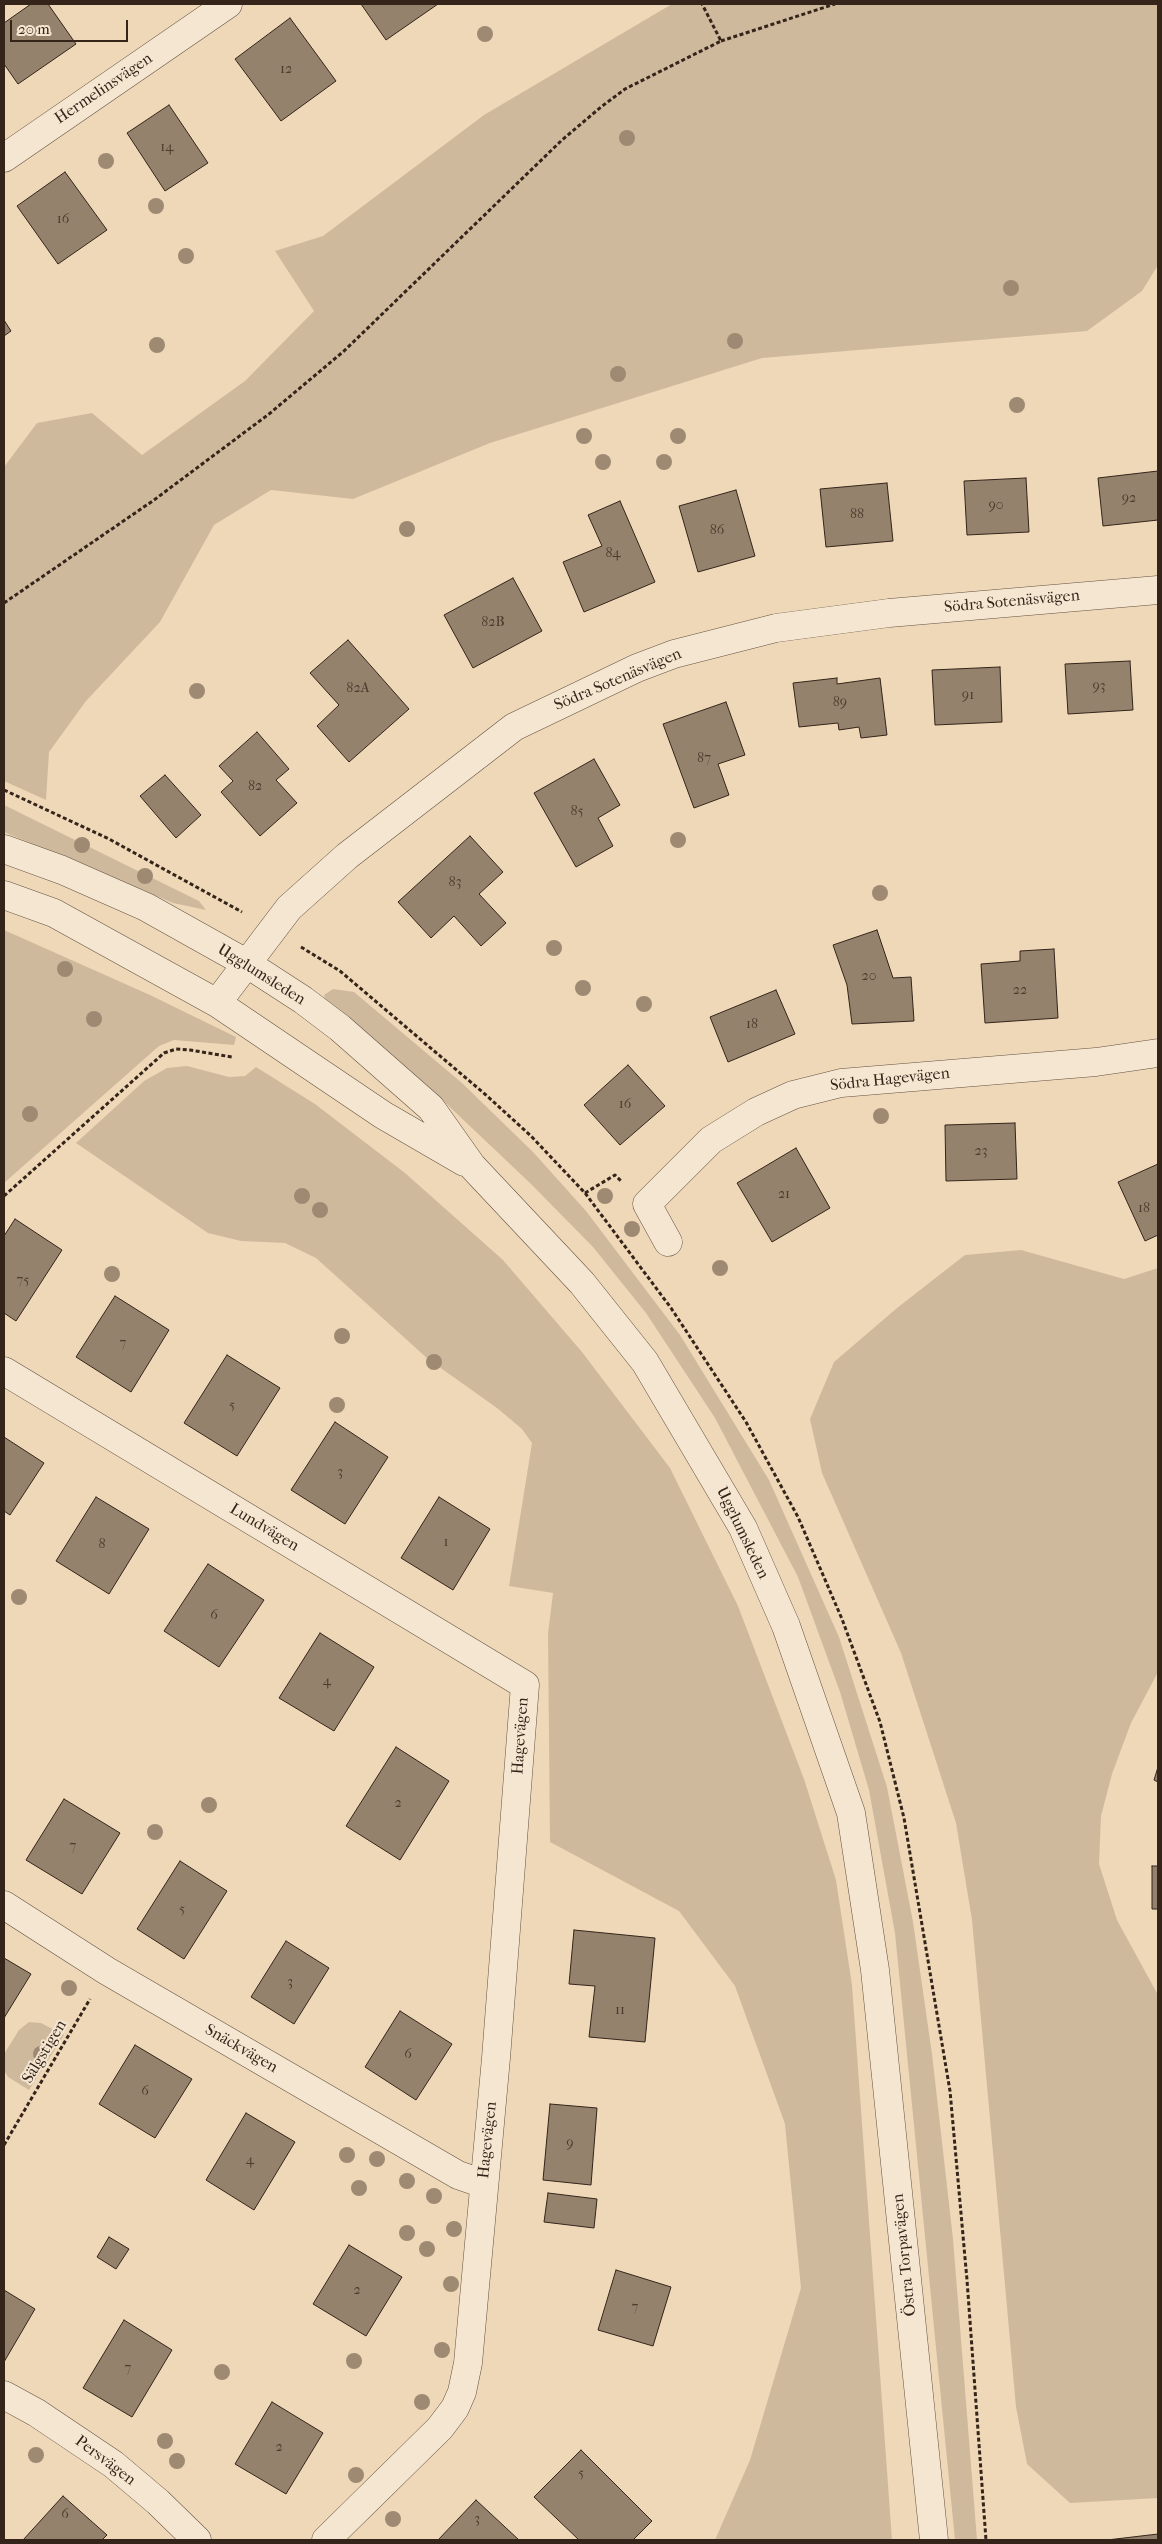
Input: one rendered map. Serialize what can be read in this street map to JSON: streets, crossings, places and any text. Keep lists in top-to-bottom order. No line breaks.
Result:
{"streets":{"street":["Hermelinsvägen","Södra Sotenäsvägen","Ugglumsleden","Södra Hagevägen","Lundvägen","Hagevägen","Snäckvägen","Östra Torpavägen","Persvägen"],"path":["Sälgstigen"]},"crossings":[["Södra Sotenäsvägen","Ugglumsleden"],["Ugglumsleden","Östra Torpavägen"],["Lundvägen","Hagevägen"],["Hagevägen","Snäckvägen"],["Snäckvägen","Sälgstigen"]],"house_numbers":["12","14","16","92","90","88","86","84","82B","93","82A","91","89","87","82","85","83","20","22","18","16","23","21","18","75","7","5","3","1","8","6","4","2","7","5","3","11","6","6","9","4","2","7","7","2","5","6","3"],"scale_bar":"20 m"}
